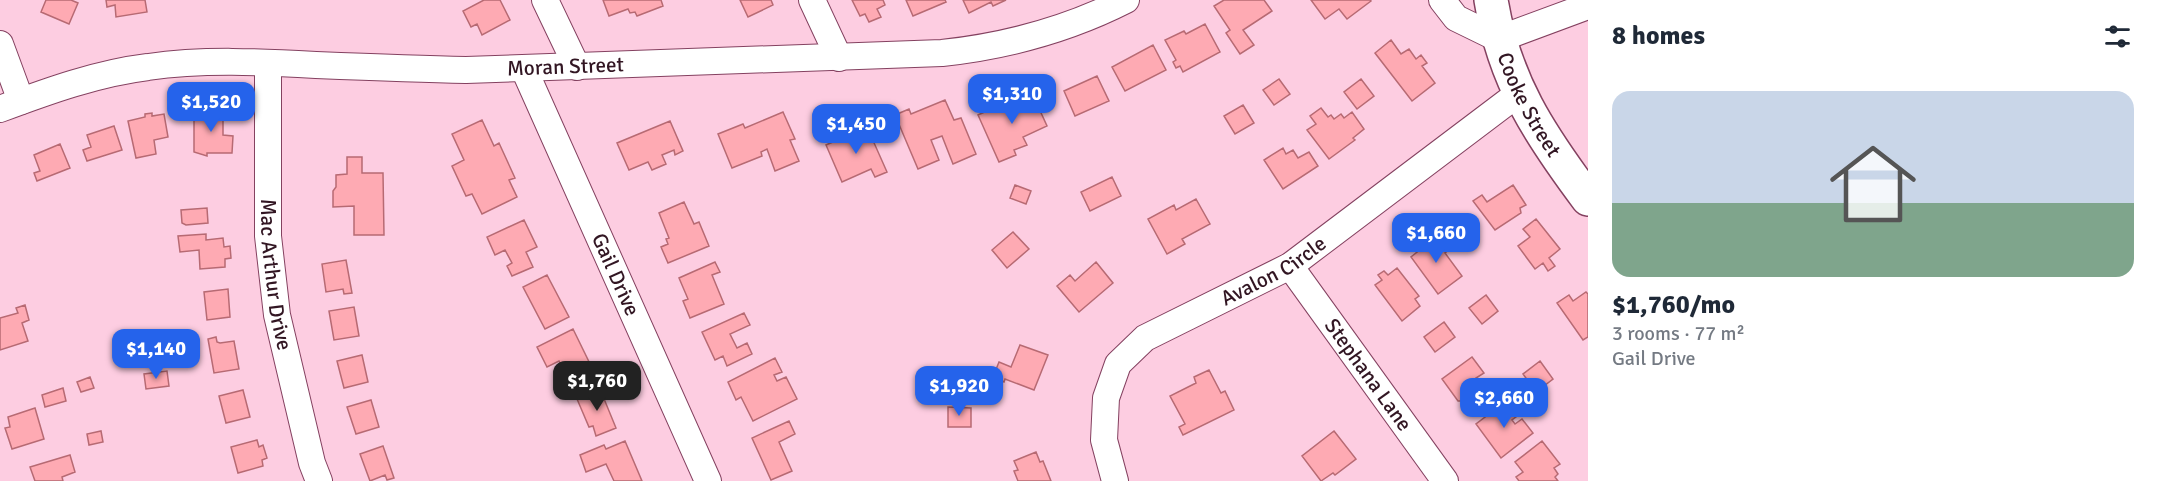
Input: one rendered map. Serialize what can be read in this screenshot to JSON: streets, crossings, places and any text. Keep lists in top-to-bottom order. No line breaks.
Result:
{"streets":{"main road":["Cooke Street"],"street":["Moran Street","Avalon Circle","Mac Arthur Drive","Gail Drive","Stephana Lane"]},"crossings":[["Moran Street","Mac Arthur Drive"],["Moran Street","Gail Drive"],["Cooke Street","Avalon Circle"],["Avalon Circle","Stephana Lane"]],"page":{"heading":"8 homes","list":[{"name":"$1,760/mo","note":"3 rooms · 77 m² · Gail Drive"}],"price":["$1,310","$1,520","$1,450","$1,660","$1,140","$1,760","$1,920","$2,660"]}}
